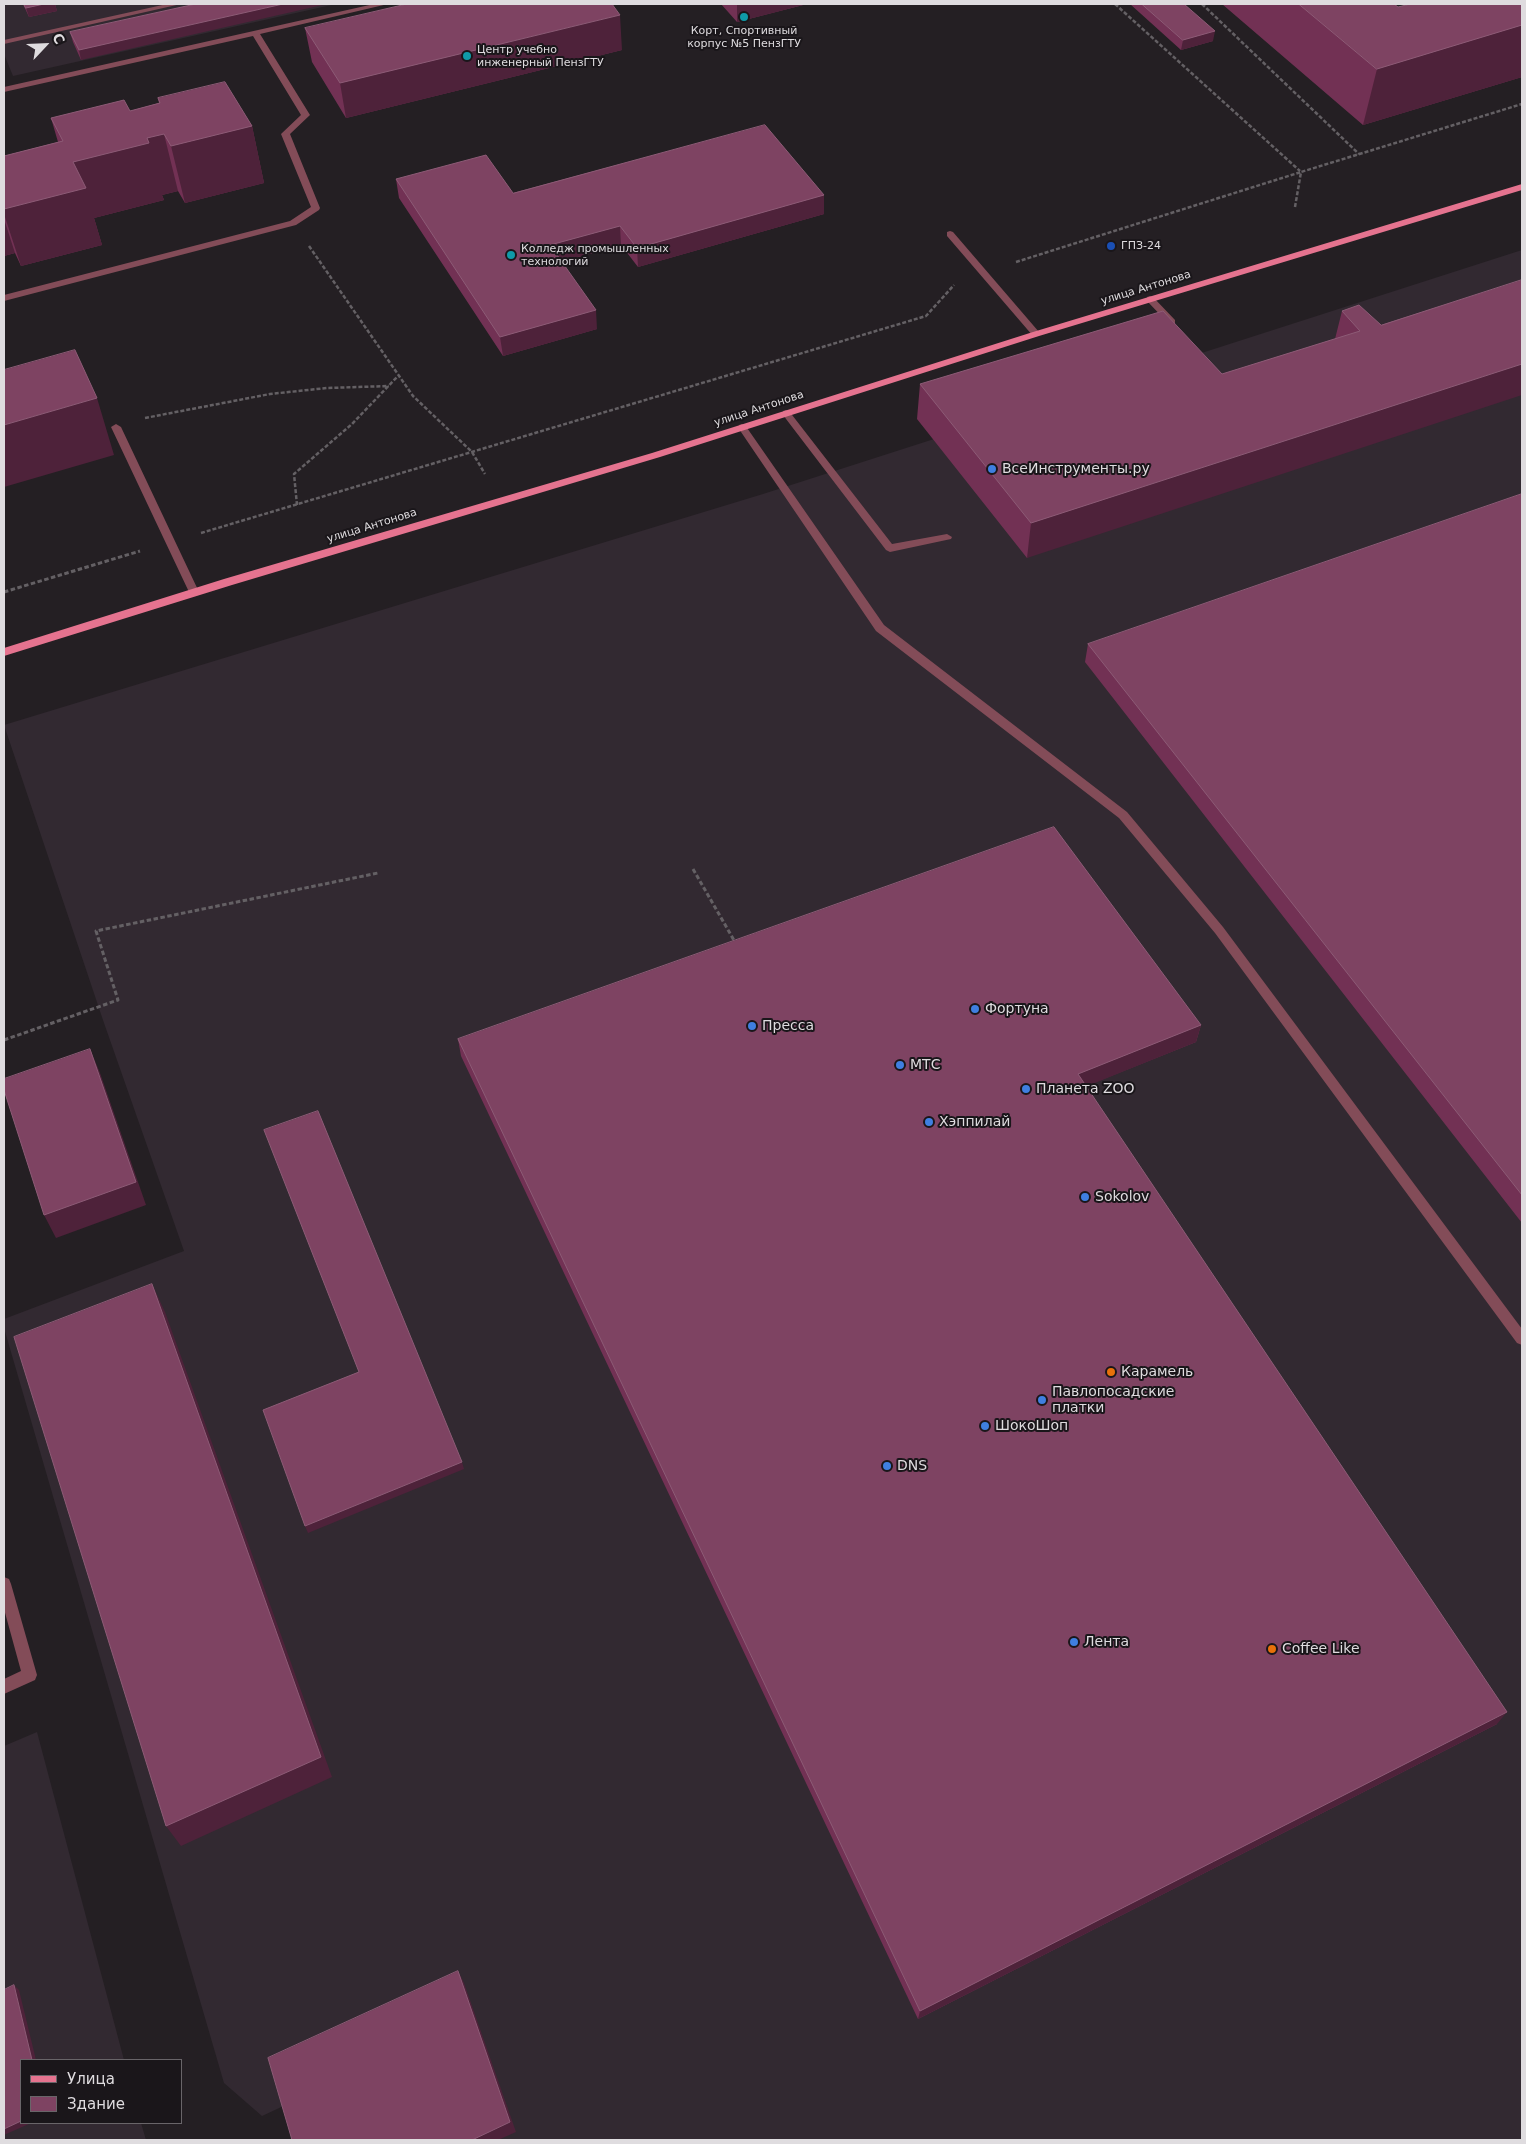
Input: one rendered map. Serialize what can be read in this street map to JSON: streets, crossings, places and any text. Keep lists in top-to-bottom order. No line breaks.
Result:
{"streets":{"main road":["улица Антонова"]},"places":["Корт, Спортивный корпус №5 ПензГТУ","Центр учебно инженерный ПензГТУ","ГПЗ-24","Колледж промышленных технологий","ВсеИнструменты.ру","Фортуна","Пресса","МТС","Планета ZOO","Хэппилай","Sokolov","Карамель","Павлопосадские платки","ШокоШоп","DNS","Лента","Coffee Like"],"legend":["Улица","Здание"],"north":"top right"}
